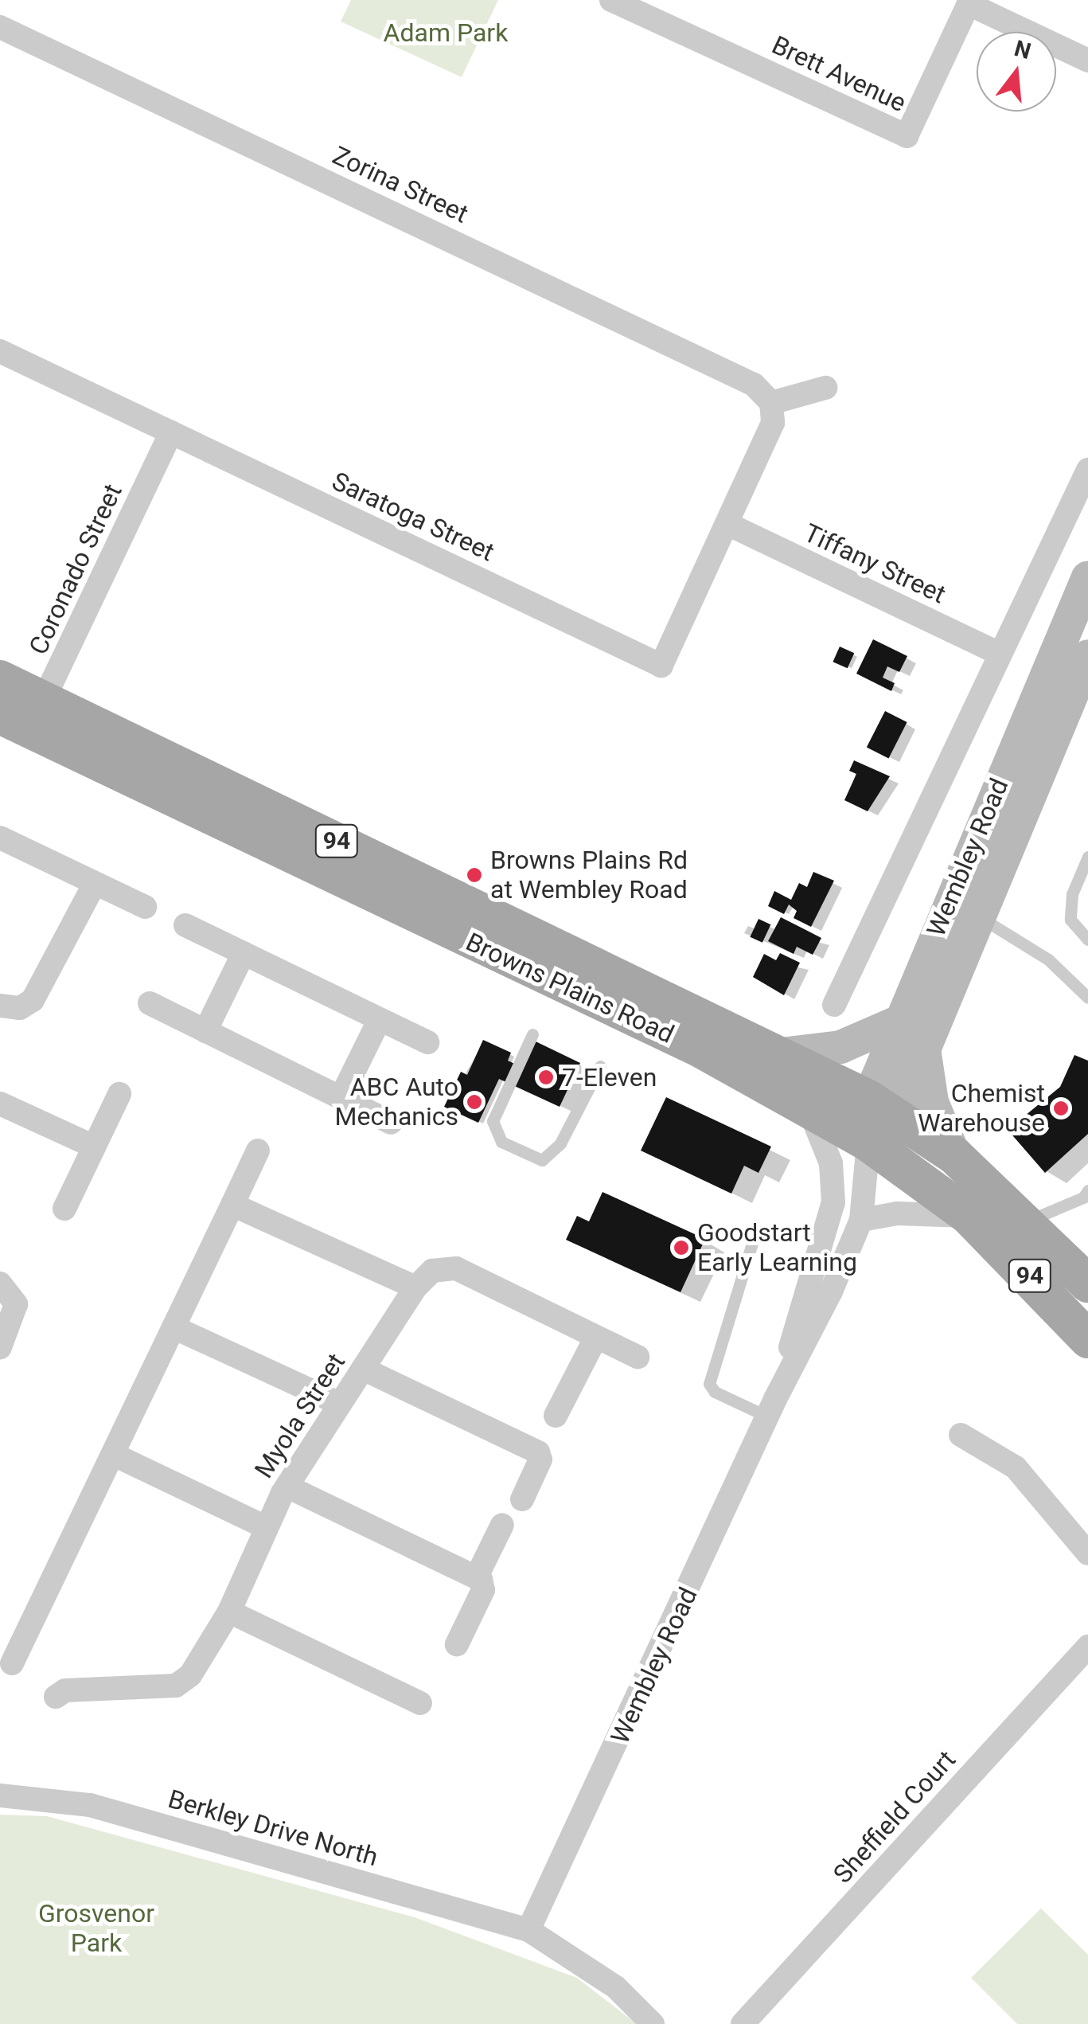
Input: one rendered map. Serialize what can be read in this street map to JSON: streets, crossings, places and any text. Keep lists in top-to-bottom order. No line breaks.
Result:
{"streets":{"main road":["94","Wembley Road","Browns Plains Road"],"street":["Brett Avenue","Zorina Street","Saratoga Street","Tiffany Street","Coronado Street","Myola Street","Sheffield Court","Berkley Drive North"]},"crossings":[["Saratoga Street","Tiffany Street"],["Saratoga Street","Coronado Street"],["Coronado Street","Browns Plains Road"],["Wembley Road","Browns Plains Road"],["Wembley Road","Berkley Drive North"]],"parks":["Adam Park","Grosvenor Park"],"places":["Browns Plains Rd at Wembley Road","7-Eleven","ABC Auto Mechanics","Chemist Warehouse","Goodstart Early Learning"],"north":"top"}
